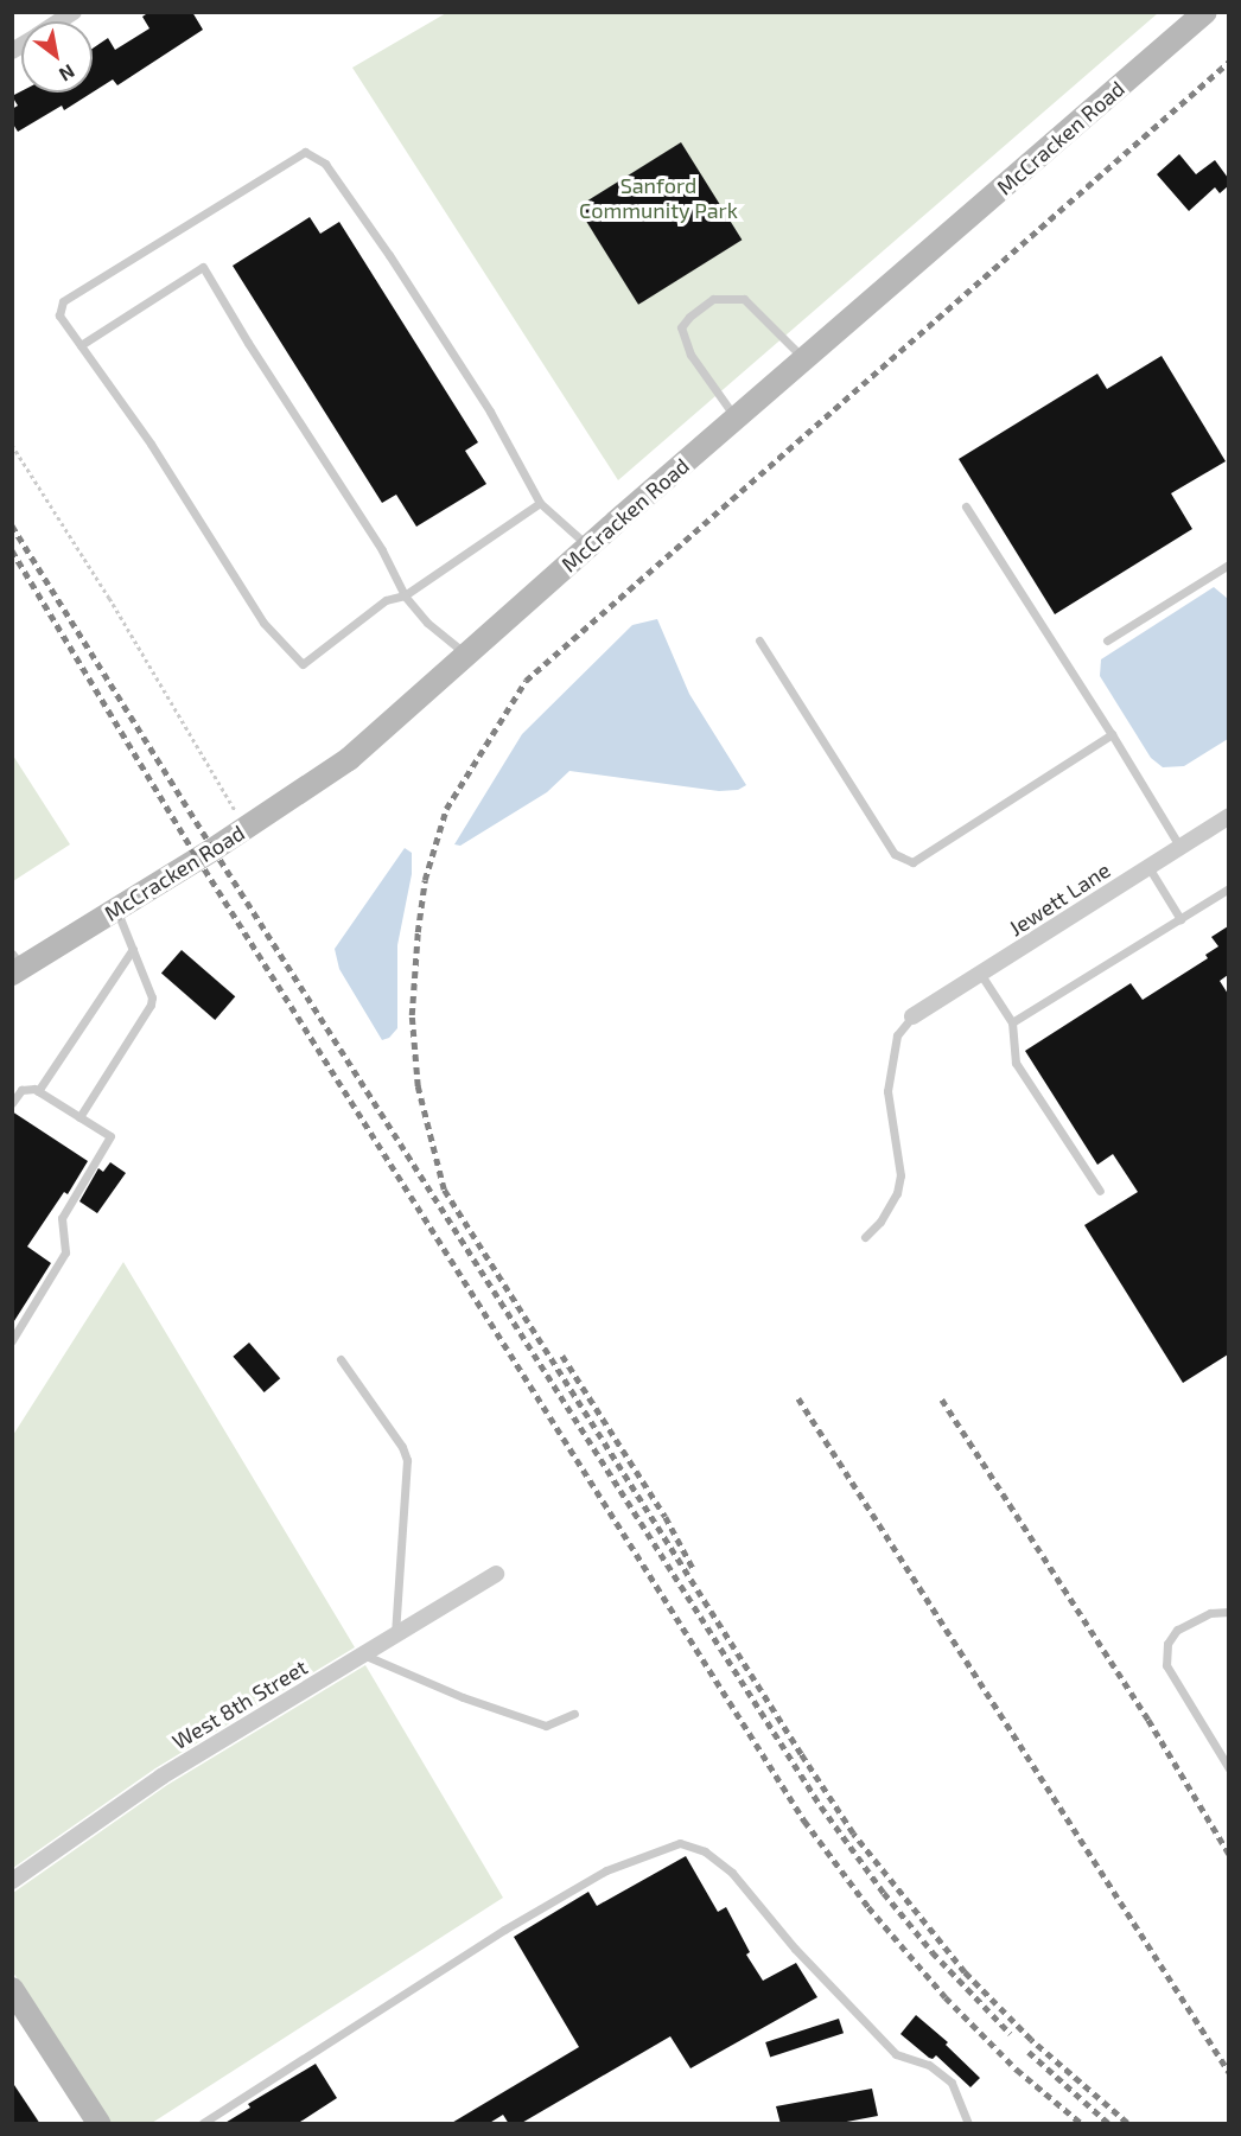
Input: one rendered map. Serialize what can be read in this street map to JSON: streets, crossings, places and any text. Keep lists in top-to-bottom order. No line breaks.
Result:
{"streets":{"street":["McCracken Road","Jewett Lane","West 8th Street"]},"parks":["Sanford Community Park"],"north":"bottom right"}
